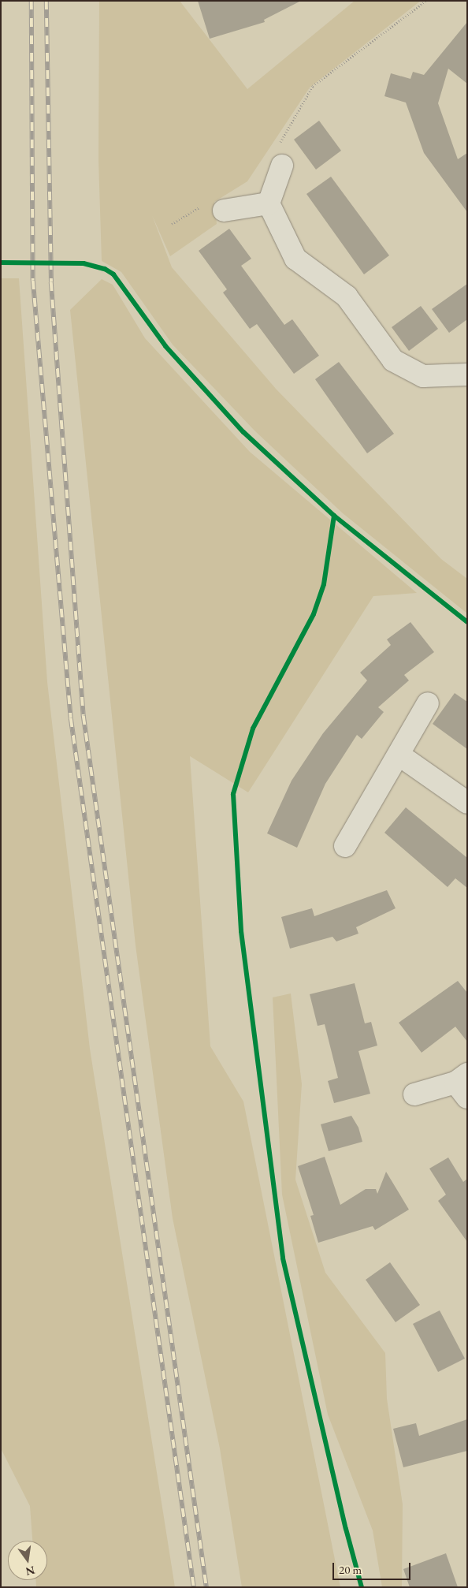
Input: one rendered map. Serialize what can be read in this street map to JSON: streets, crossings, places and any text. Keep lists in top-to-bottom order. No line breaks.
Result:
{"scale_bar":"20 m","north":"bottom"}
